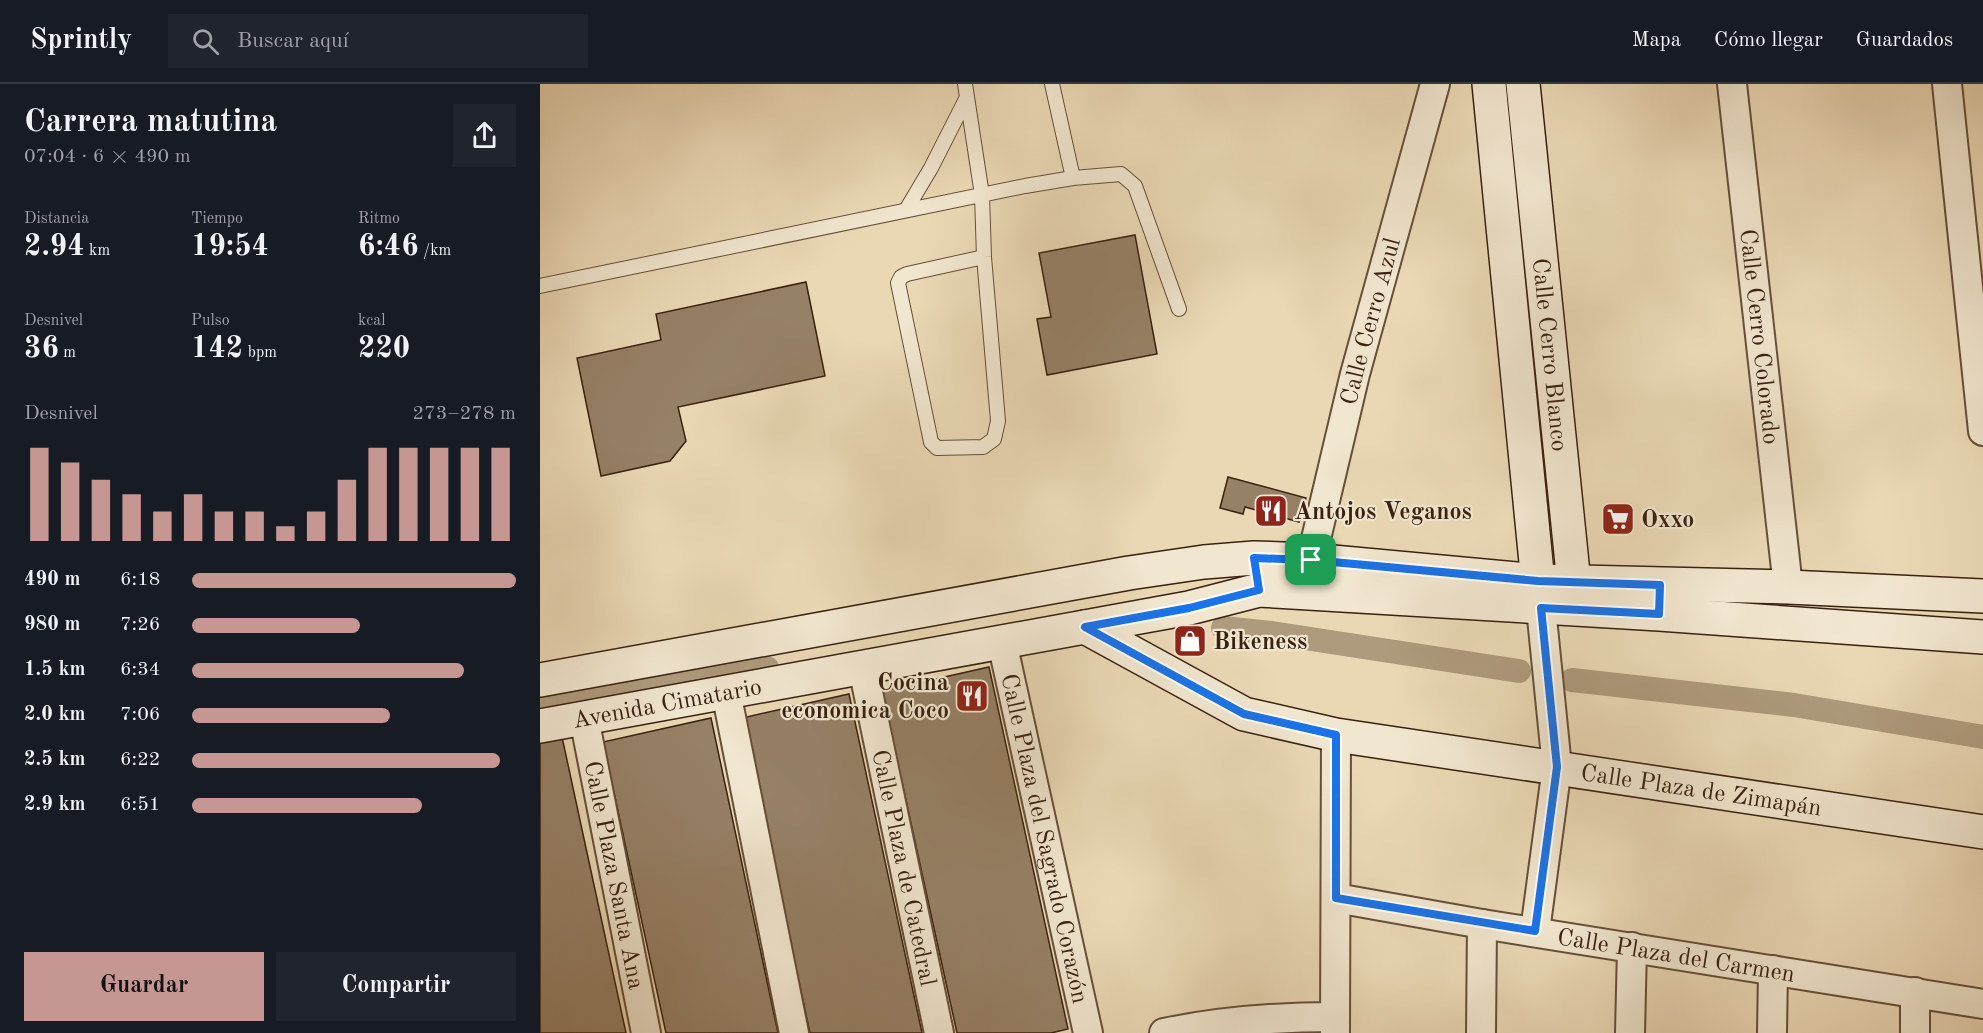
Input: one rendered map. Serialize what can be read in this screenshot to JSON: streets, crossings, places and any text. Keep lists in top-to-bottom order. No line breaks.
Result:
{"streets":{"street":["Calle Cerro Azul","Calle Cerro Colorado","Calle Cerro Blanco","Avenida Cimatario","Calle Plaza de Zimapán","Calle Plaza del Sagrado Corazón","Calle Plaza de Catedral","Calle Plaza Santa Ana","Calle Plaza del Carmen"]},"crossings":[["Calle Cerro Azul","Avenida Cimatario"],["Calle Cerro Blanco","Avenida Cimatario"],["Calle Cerro Blanco","Calle Plaza de Zimapán"],["Calle Cerro Blanco","Calle Plaza del Carmen"],["Avenida Cimatario","Calle Plaza de Zimapán"],["Avenida Cimatario","Calle Plaza del Sagrado Corazón"],["Avenida Cimatario","Calle Plaza de Catedral"],["Avenida Cimatario","Calle Plaza Santa Ana"]],"places":{"restaurant":["Antojos Veganos","Cocina economica Coco"],"supermarket":["Oxxo"],"shop":["Bikeness"]},"page":{"header":"Sprintly","search":"Buscar aquí","nav":["Mapa","Cómo llegar","Guardados"],"heading":["Carrera matutina","07:04 · 6 × 490 m"],"stats":[["Distancia","2.94 km"],["Tiempo","19:54"],["Ritmo","6:46 /km"],["Desnivel","36 m"],["Pulso","142 bpm"],["kcal","220"]],"chart":["Desnivel","273–278 m"],"list":[{"name":"490 m","note":"6:18"},{"name":"980 m","note":"7:26"},{"name":"1.5 km","note":"6:34"},{"name":"2.0 km","note":"7:06"},{"name":"2.5 km","note":"6:22"},{"name":"2.9 km","note":"6:51"}],"buttons":["Guardar","Compartir"]}}
